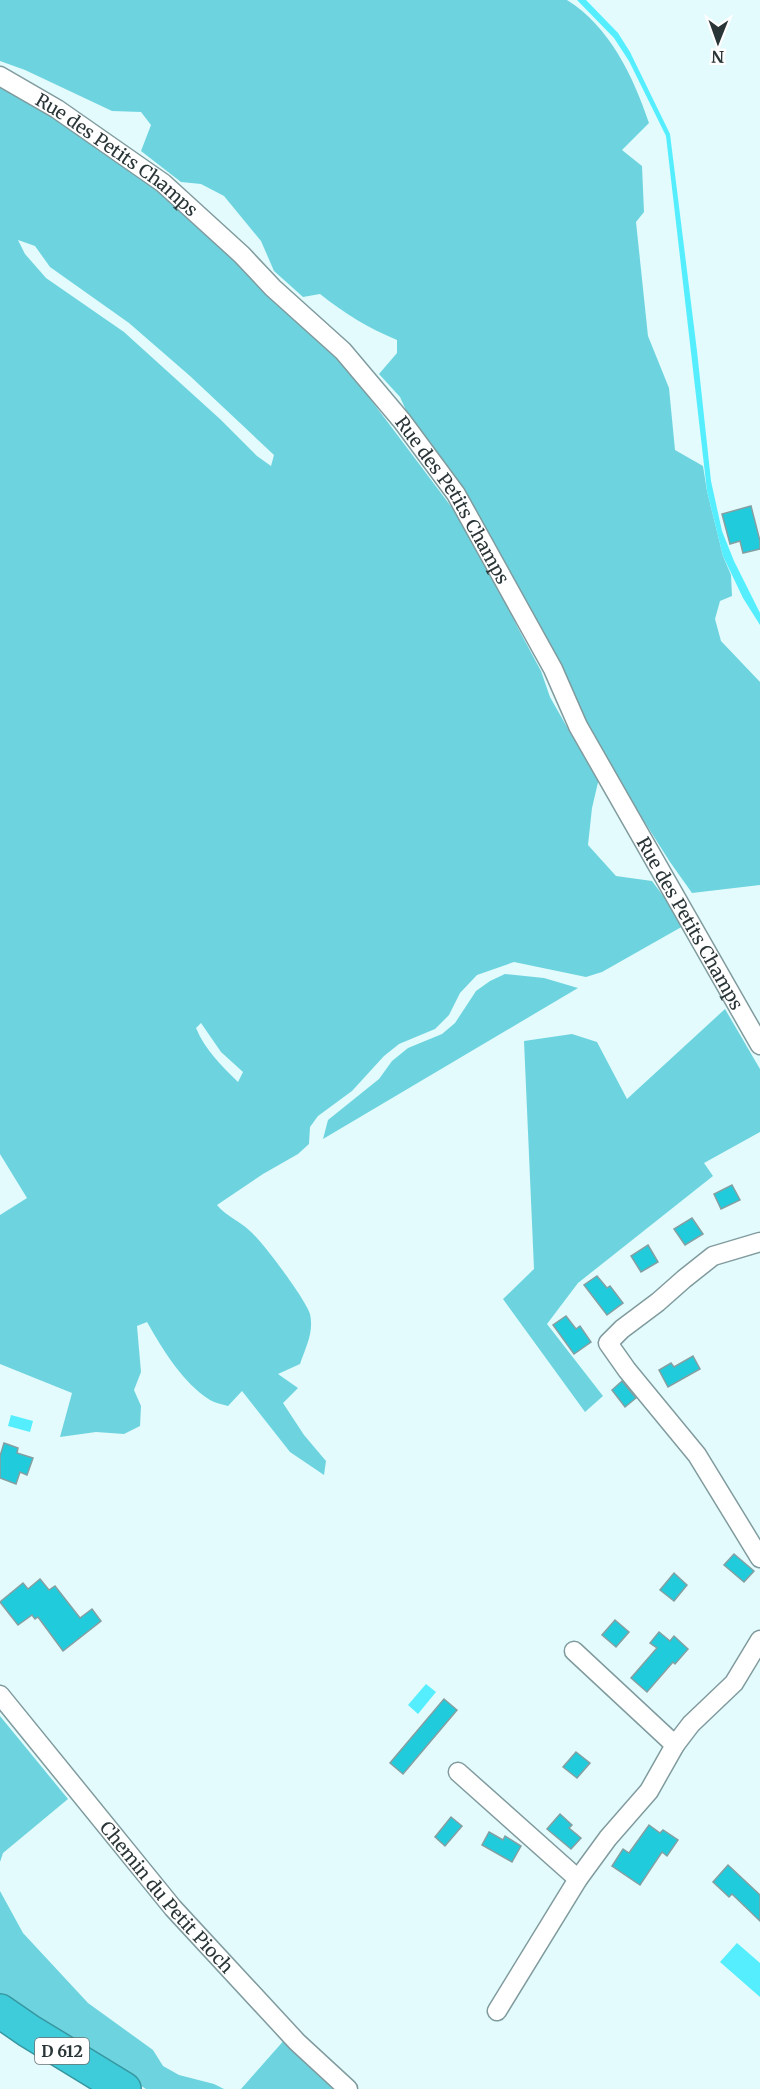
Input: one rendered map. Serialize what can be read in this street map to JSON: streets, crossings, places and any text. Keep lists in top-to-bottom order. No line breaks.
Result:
{"streets":{"highway":["D 612"],"street":["Rue des Petits Champs","Chemin du Petit Pioch"]},"north":"bottom"}
